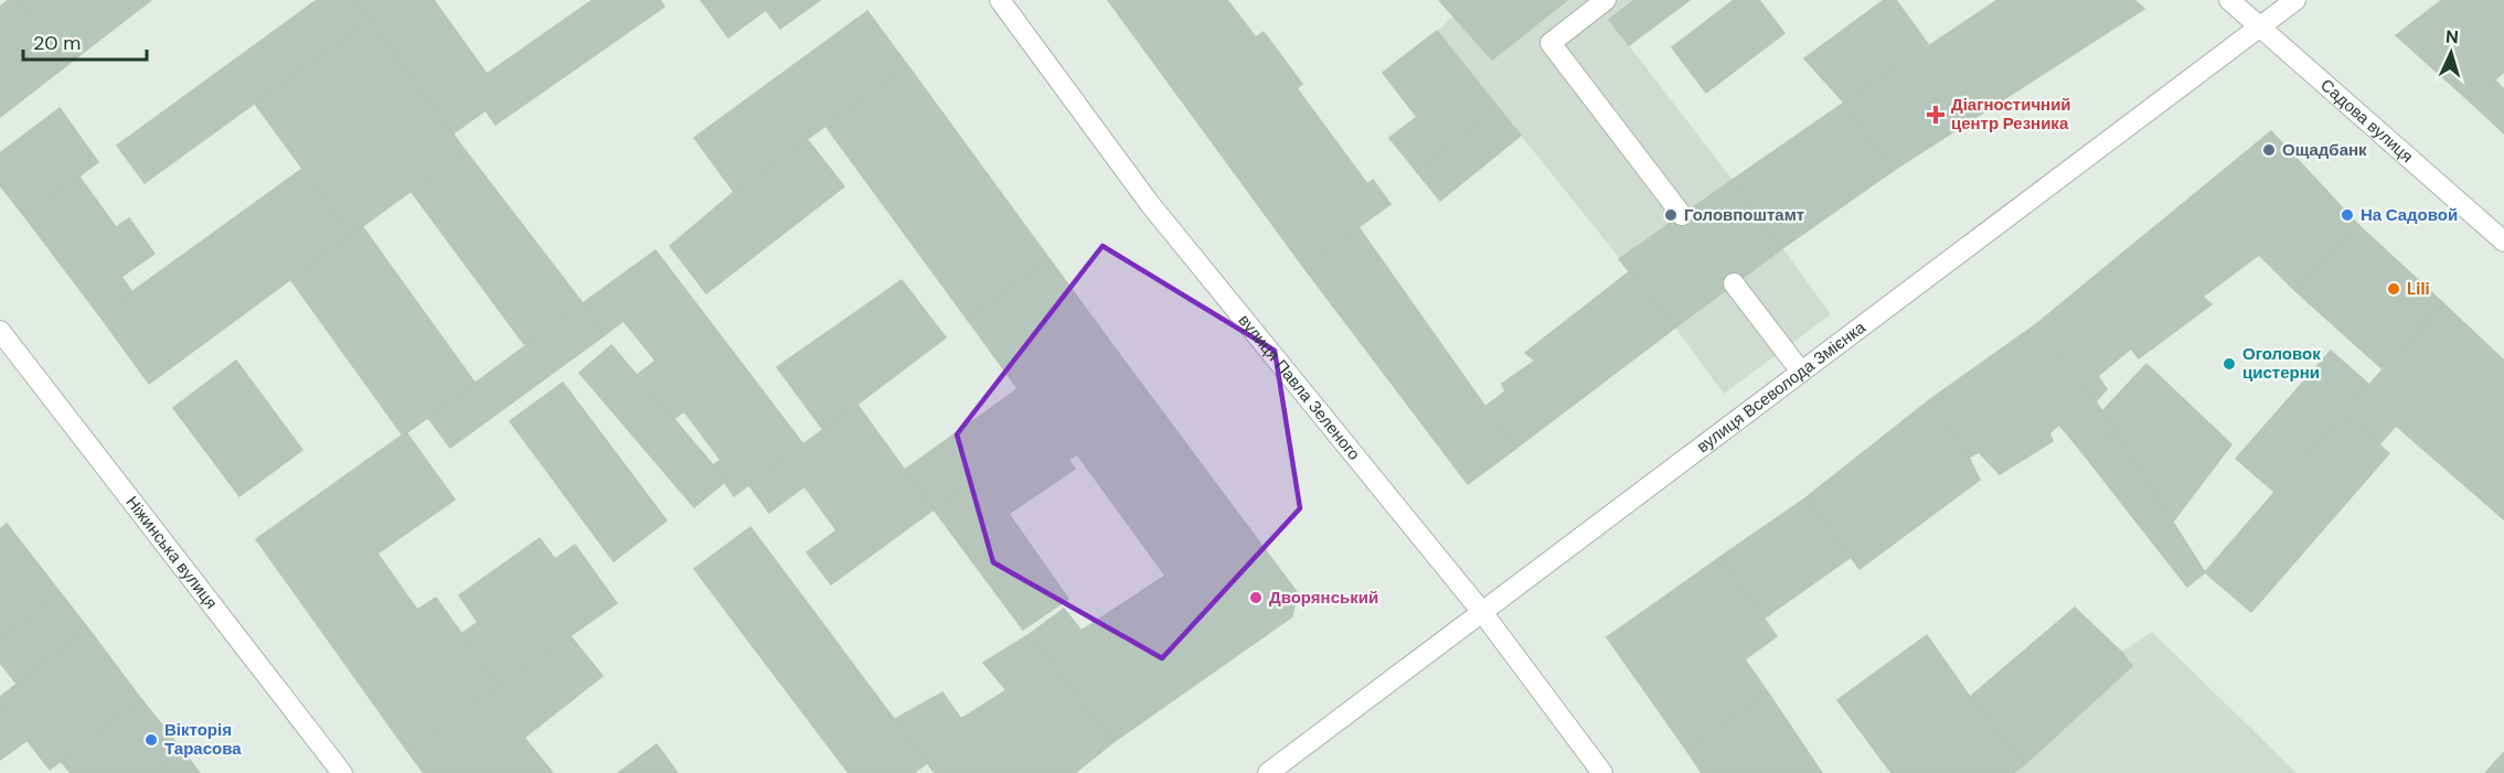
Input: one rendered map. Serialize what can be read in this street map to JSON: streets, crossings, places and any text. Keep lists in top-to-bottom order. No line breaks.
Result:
{"streets":{"street":["Садова вулиця","вулиця Всеволода Змієнка","вулиця Павла Зеленого","Ніжинська вулиця"]},"crossings":[["Садова вулиця","вулиця Всеволода Змієнка"],["вулиця Всеволода Змієнка","вулиця Павла Зеленого"]],"places":{"health":["Діагностичний центр Резника"],"other":["Ощадбанк","Головпоштамт","На Садовой","Lili","Оголовок цистерни","Дворянський","Вікторія Тарасова"]},"scale_bar":"20 m","north":"top"}
